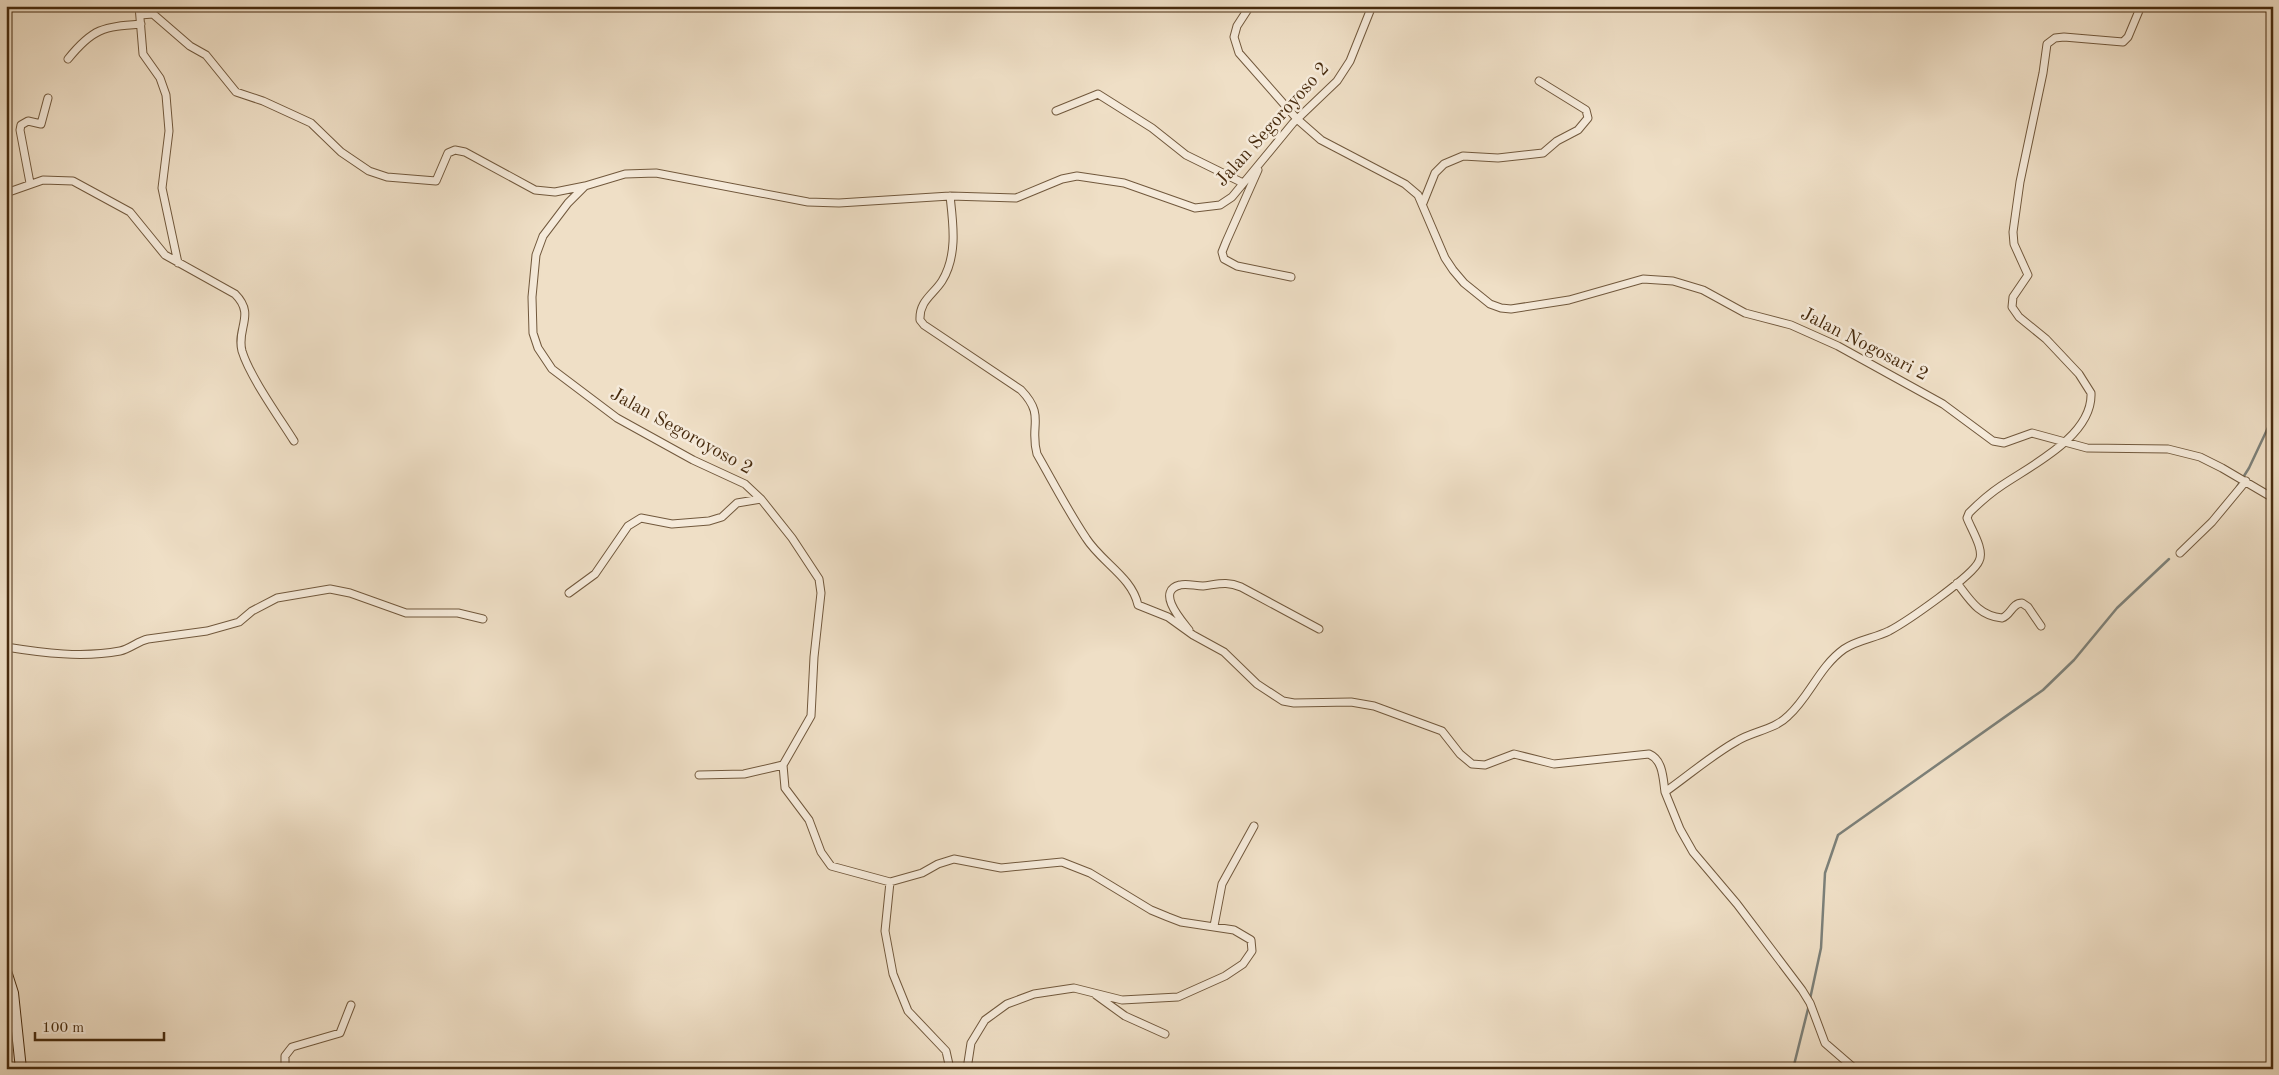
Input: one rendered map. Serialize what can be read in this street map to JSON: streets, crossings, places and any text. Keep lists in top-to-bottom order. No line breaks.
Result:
{"streets":{"street":["Jalan Segoroyoso 2","Jalan Nogosari 2"]},"crossings":[["Jalan Segoroyoso 2","Jalan Nogosari 2"]],"scale_bar":"100 m"}
